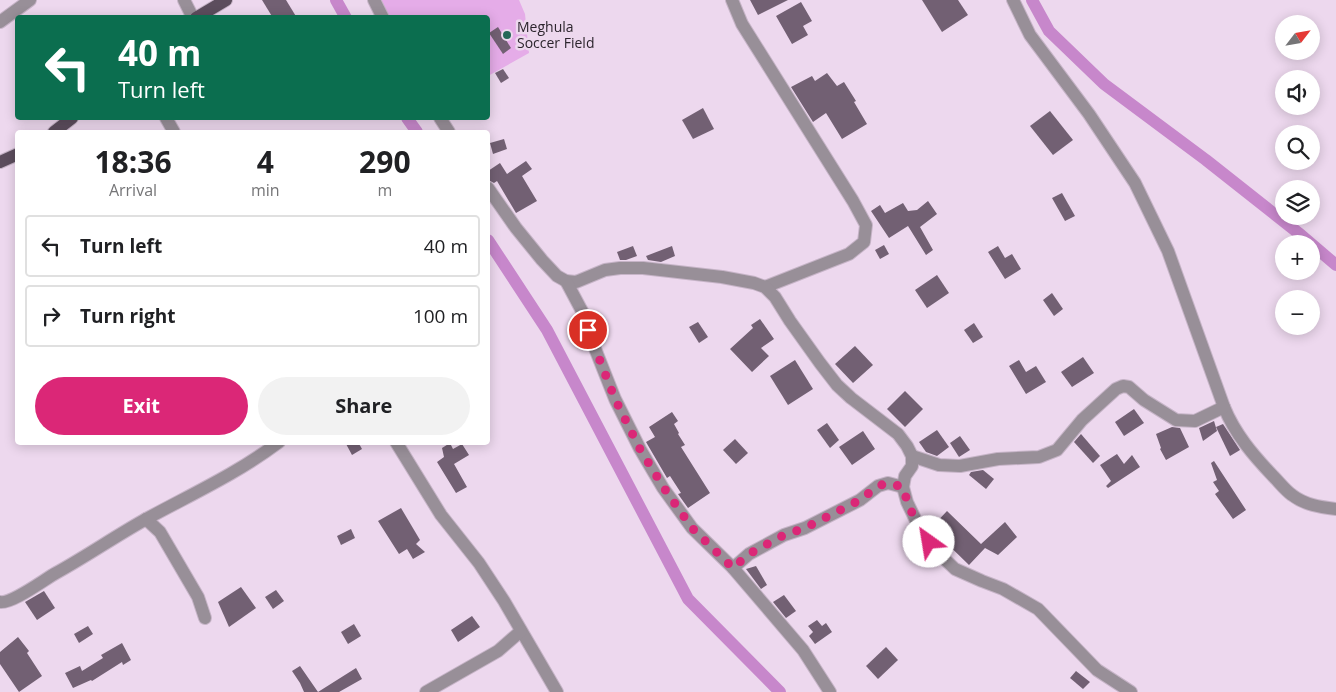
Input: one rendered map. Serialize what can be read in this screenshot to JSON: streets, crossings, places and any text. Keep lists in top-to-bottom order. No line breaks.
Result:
{"places":["Meghula Soccer Field"],"north":"top right","page":{"map_buttons":["+","−"],"turn":["40 m","Turn left"],"eta":["18:36","Arrival","4","min","290","m"],"list":[{"name":"Turn left","value":"40 m"},{"name":"Turn right","value":"100 m"}],"buttons":["Exit","Share"]}}
